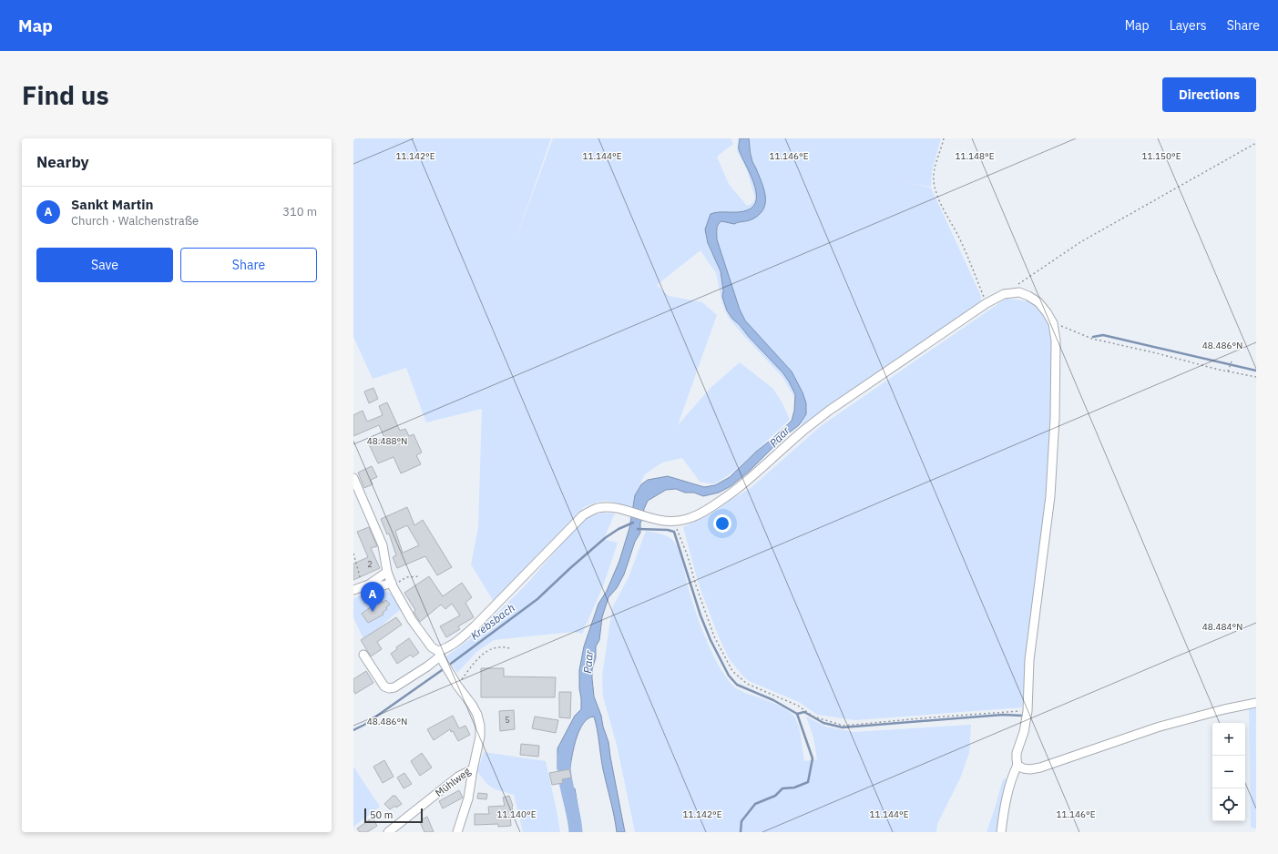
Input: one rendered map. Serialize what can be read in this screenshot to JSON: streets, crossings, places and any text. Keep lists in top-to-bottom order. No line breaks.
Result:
{"streets":{"street":["Mühlweg"]},"water":["Paar","Krebsbach"],"house_numbers":["2","5"],"scale_bar":"50 m","page":{"header":"Map","nav":["Map","Layers","Share"],"buttons":["Directions",["Save","Share"]],"title":"Find us","heading":"Nearby","list":[{"mark":"A","name":"Sankt Martin","note":"Church · Walchenstraße","value":"310 m"}],"pins":"A","map_buttons":["+","−"],"scale":"50 m"},"coordinates":["11.142°E","11.144°E","11.146°E","11.148°E","11.150°E","48.486°N","48.488°N","48.484°N","11.140°E"]}
